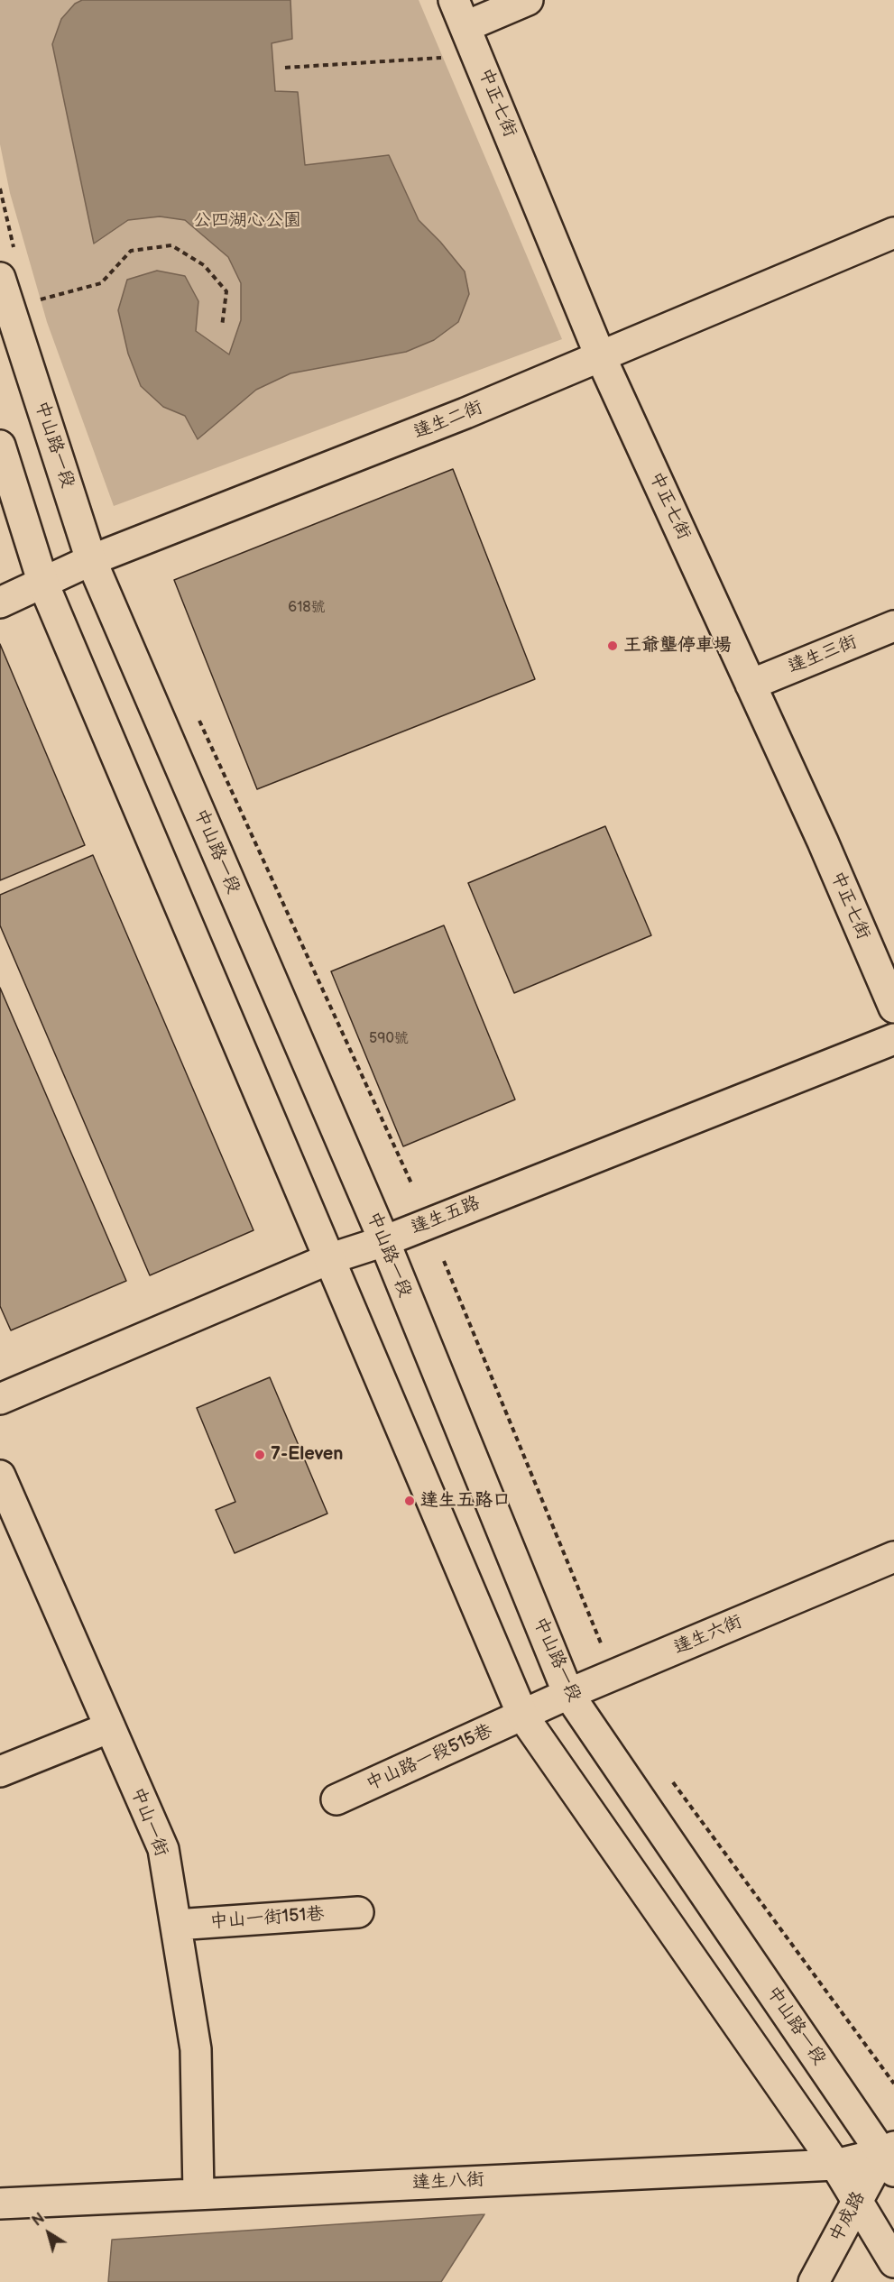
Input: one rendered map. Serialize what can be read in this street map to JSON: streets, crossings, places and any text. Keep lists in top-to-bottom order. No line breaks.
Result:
{"streets":{"street":["中正七街","達生二街","中山路一段","達生三街","達生五路","達生六街","中山路一段515巷","中山一街","中山一街151巷","達生八街","中成路"]},"crossings":[["中正七街","達生二街"],["中正七街","達生三街"],["達生二街","中山路一段"],["中山路一段","達生五路"],["中山路一段","達生六街"],["中山路一段","達生八街"],["中山路一段","中成路"],["達生六街","中山路一段515巷"],["中山一街","中山一街151巷"],["中山一街","達生八街"],["達生八街","中成路"]],"parks":["公四湖心公園"],"places":["王爺壟停車場","7-Eleven","達生五路口"],"house_numbers":["618號","590號"],"north":"top left"}
